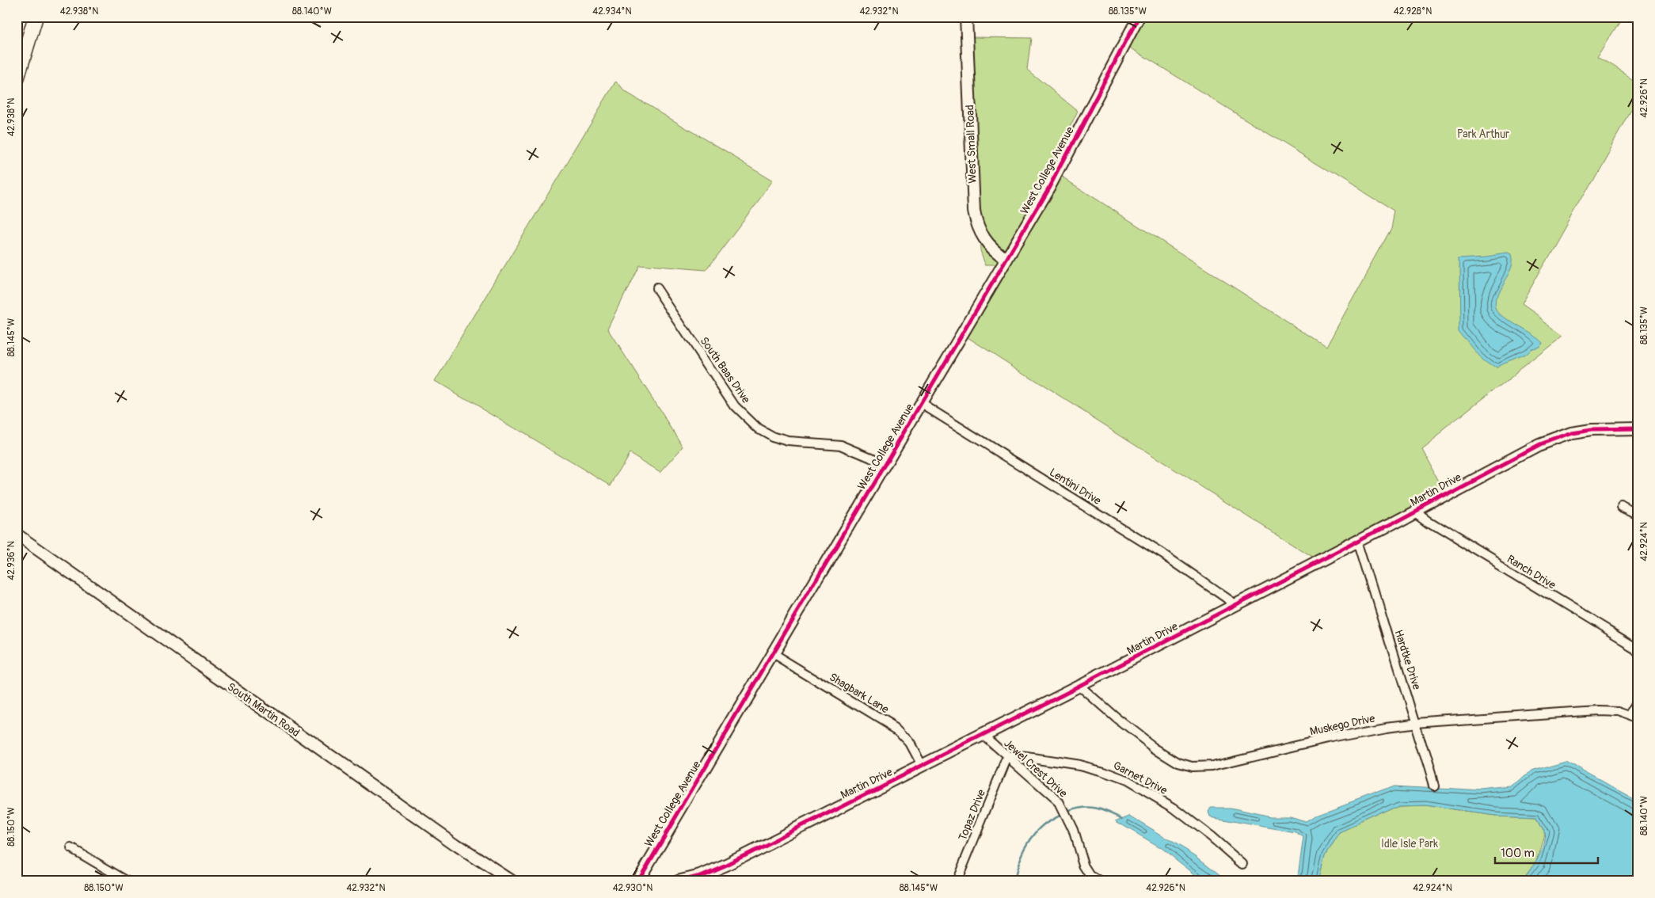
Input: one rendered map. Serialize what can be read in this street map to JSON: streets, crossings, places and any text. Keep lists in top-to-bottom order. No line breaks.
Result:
{"streets":{"street":["West Small Road","West College Avenue","South Baas Drive","Lentini Drive","Martin Drive","Ranch Drive","Hardtke Drive","Shagbark Lane","South Martin Road","Muskego Drive","Jewel Crest Drive","Garnet Drive","Topaz Drive"]},"crossings":[["West Small Road","West College Avenue"],["West College Avenue","South Baas Drive"],["West College Avenue","Lentini Drive"],["West College Avenue","Shagbark Lane"],["Lentini Drive","Martin Drive"],["Martin Drive","Ranch Drive"],["Martin Drive","Hardtke Drive"],["Martin Drive","Shagbark Lane"],["Martin Drive","Muskego Drive"],["Martin Drive","Jewel Crest Drive"],["Hardtke Drive","Muskego Drive"],["Jewel Crest Drive","Garnet Drive"],["Jewel Crest Drive","Topaz Drive"],["Garnet Drive","Topaz Drive"]],"parks":["Park Arthur","Idle Isle Park"],"scale_bar":"100 m","coordinates":["42.938°N","88.140°W","42.934°N","42.932°N","88.135°W","42.928°N","42.926°N","88.145°W","42.924°N","42.936°N","88.150°W","42.930°N"]}
